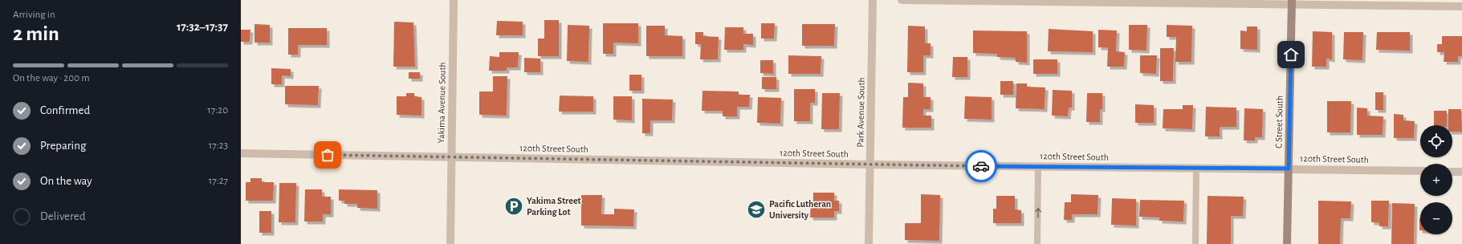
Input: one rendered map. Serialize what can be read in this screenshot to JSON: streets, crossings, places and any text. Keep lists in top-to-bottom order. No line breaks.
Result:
{"streets":{"main road":["C Street South"],"street":["Yakima Avenue South","Park Avenue South","120th Street South"]},"crossings":[["Yakima Avenue South","120th Street South"],["Park Avenue South","120th Street South"],["C Street South","120th Street South"]],"places":{"parking":["Yakima Street Parking Lot"],"school or university":["Pacific Lutheran University"]},"page":{"heading":["2 min","Arriving in","17:32–17:37"],"bar":"On the way · 200 m","list":[["Confirmed","17:20"],["Preparing","17:23"],["On the way","17:27"],"Delivered"],"map_buttons":["+","−"]}}
